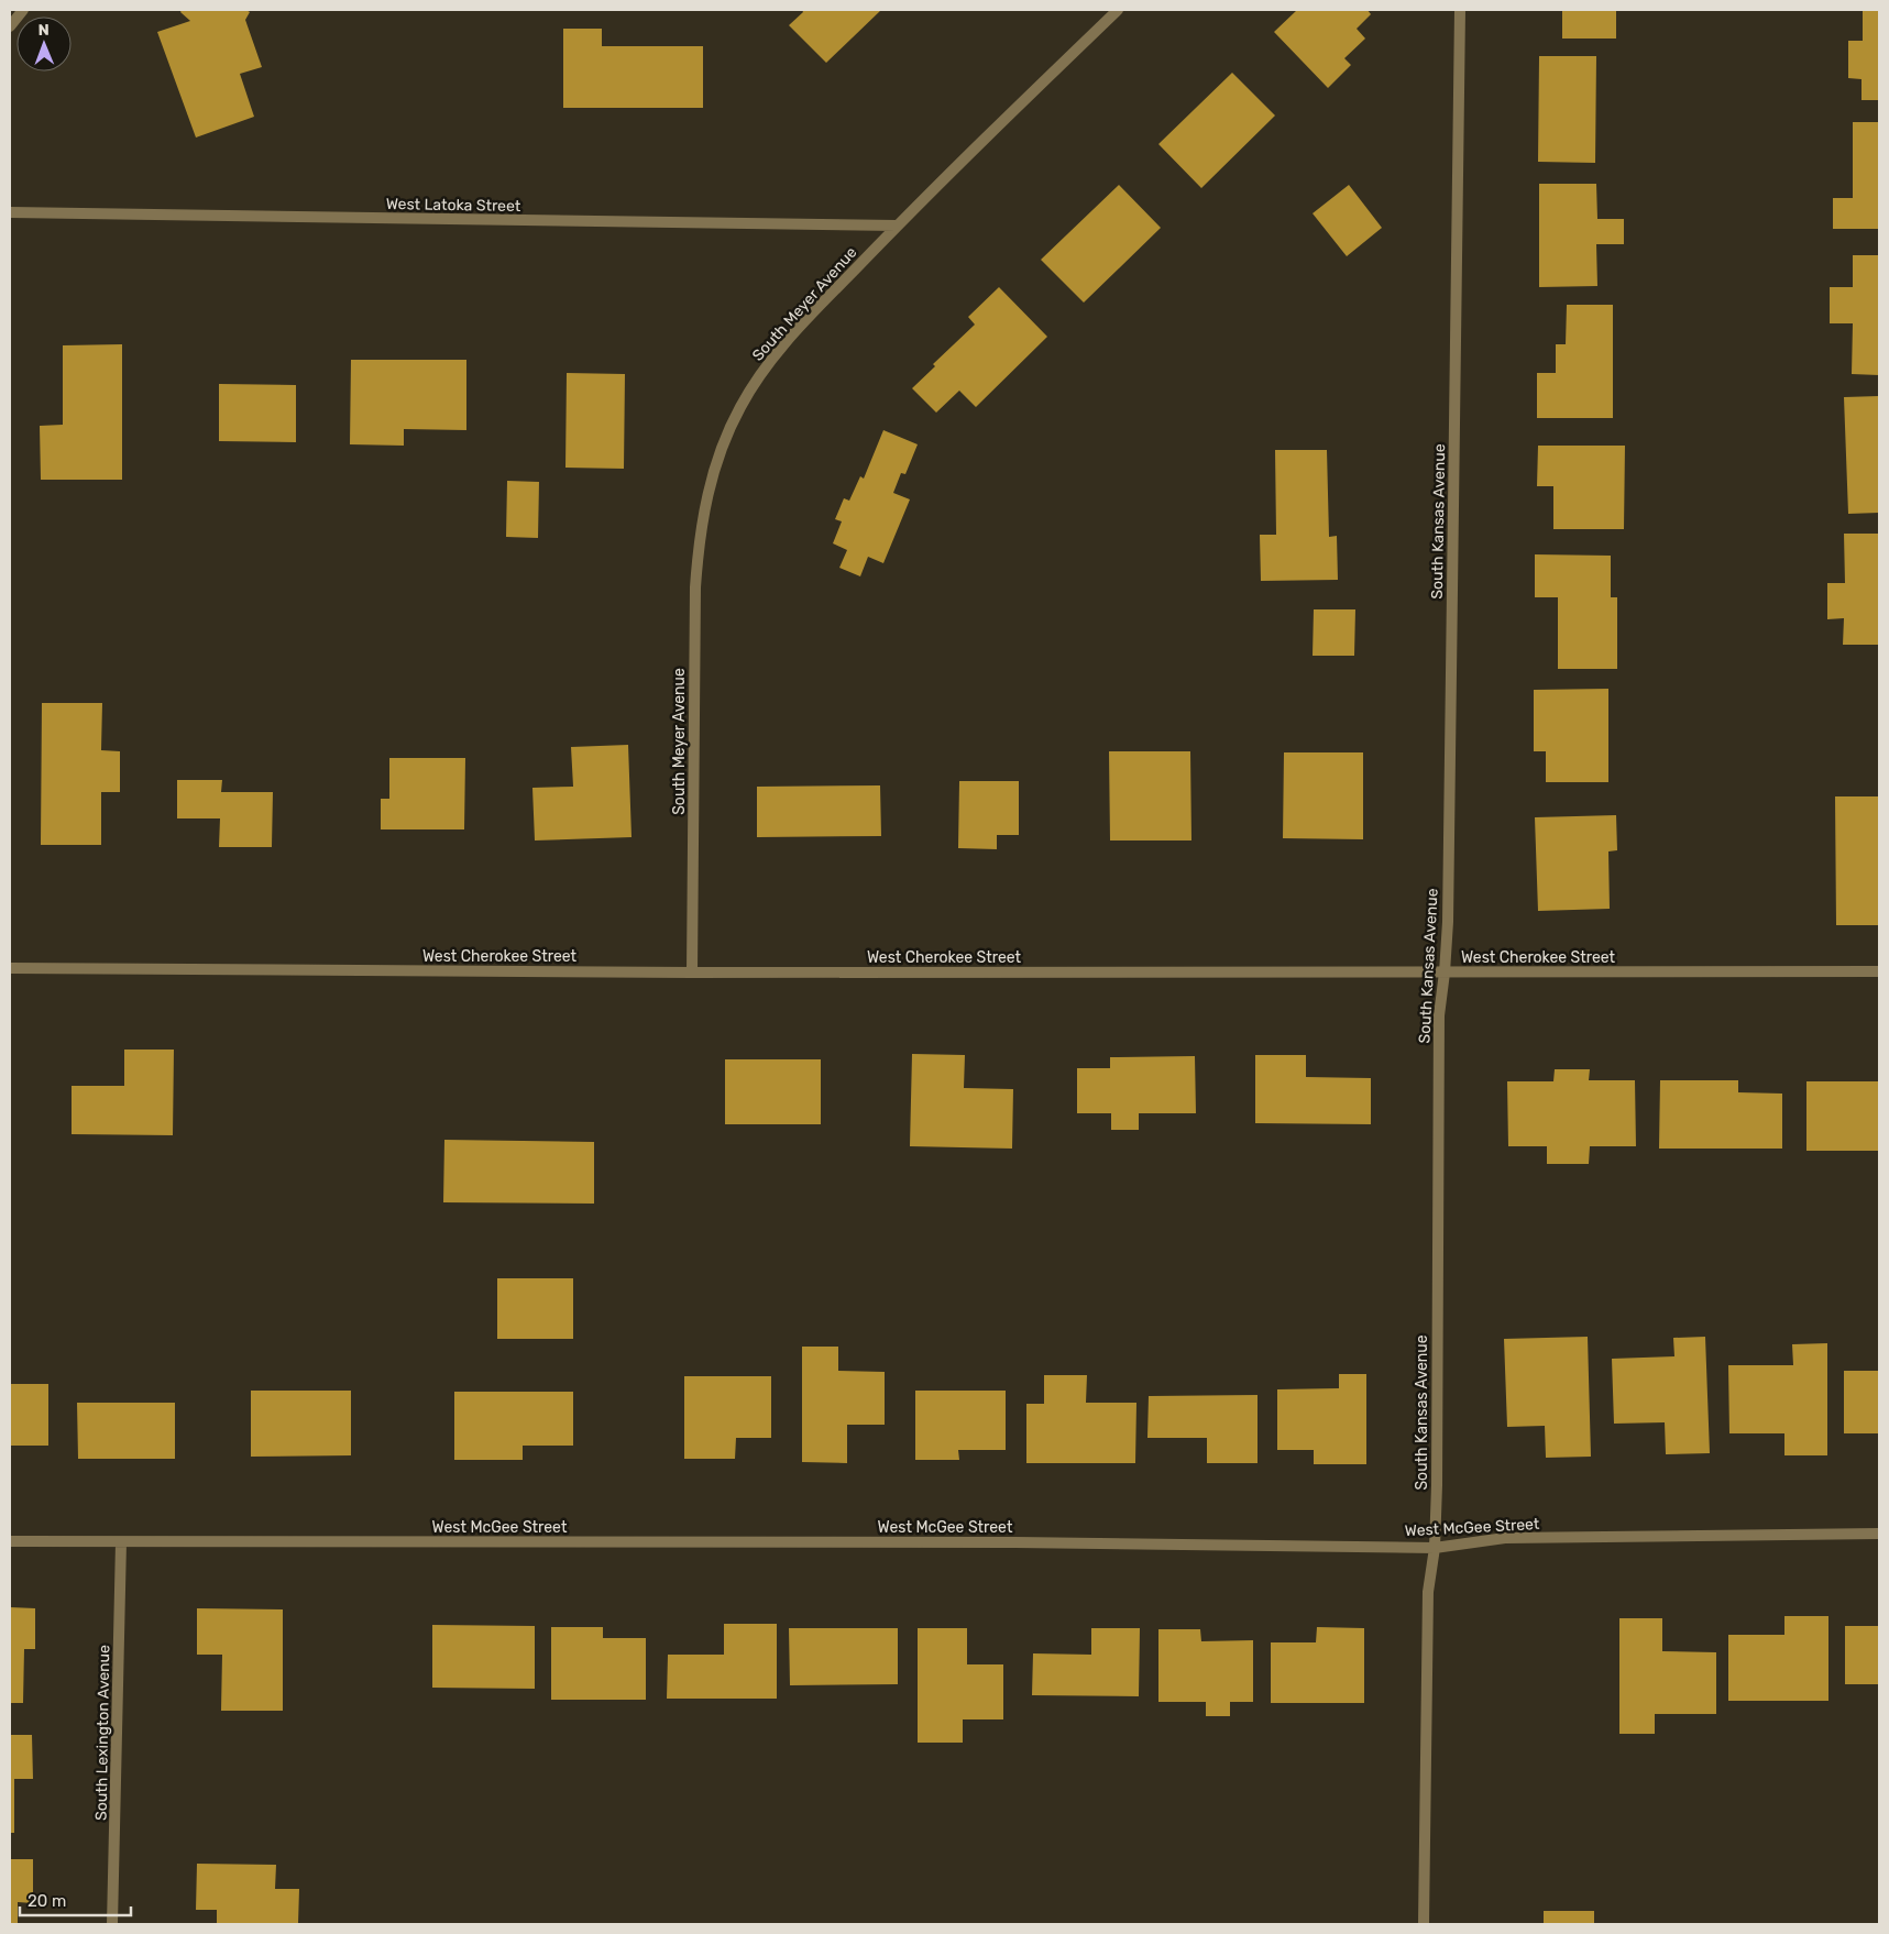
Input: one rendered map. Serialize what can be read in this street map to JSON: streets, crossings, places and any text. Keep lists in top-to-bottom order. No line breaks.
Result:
{"streets":{"street":["West Latoka Street","South Meyer Avenue","South Kansas Avenue","West Cherokee Street","West McGee Street","South Lexington Avenue"]},"crossings":[["West Latoka Street","South Meyer Avenue"],["South Meyer Avenue","West Cherokee Street"],["South Kansas Avenue","West Cherokee Street"],["South Kansas Avenue","West McGee Street"],["West McGee Street","South Lexington Avenue"]],"scale_bar":"20 m","north":"top"}
